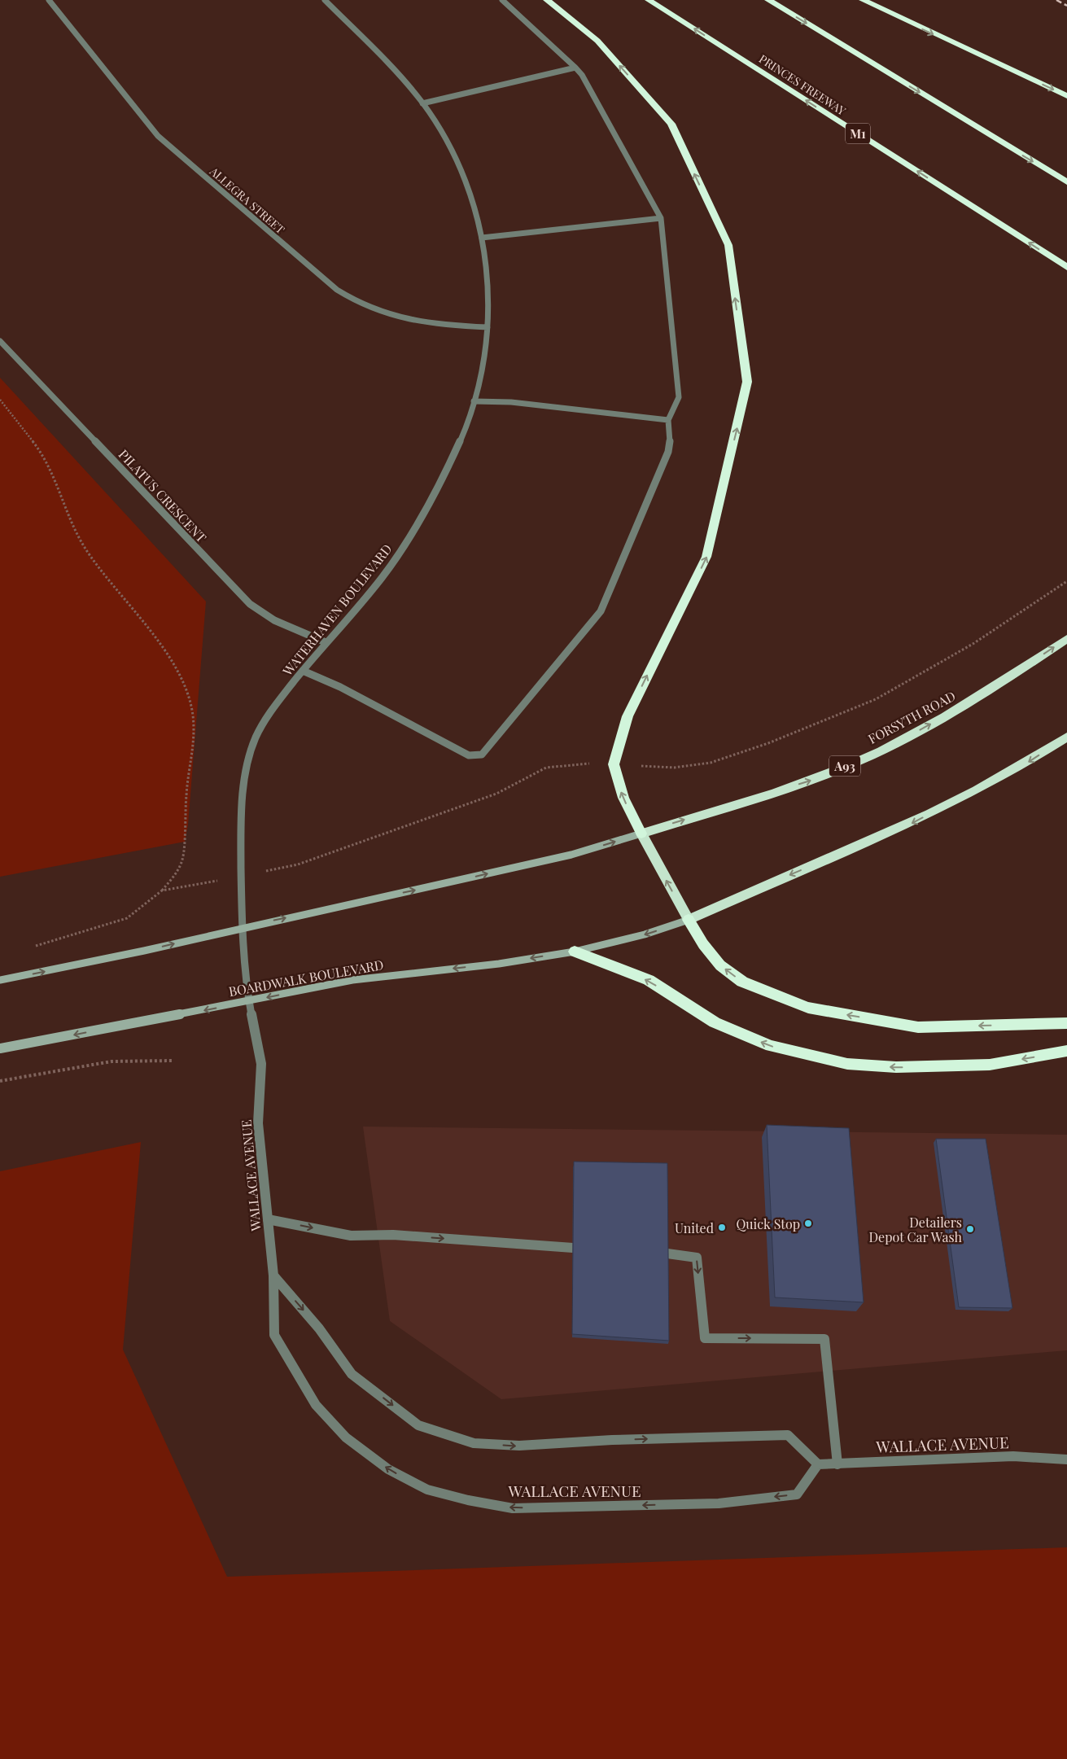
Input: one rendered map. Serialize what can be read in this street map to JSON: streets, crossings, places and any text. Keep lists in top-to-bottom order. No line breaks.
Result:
{"streets":{"highway":["PRINCES FREEWAY","M1","FORSYTH ROAD","A93"],"main road":["BOARDWALK BOULEVARD"],"street":["ALLEGRA STREET","PILATUS CRESCENT","WATERHAVEN BOULEVARD","WALLACE AVENUE"]},"crossings":[["ALLEGRA STREET","WATERHAVEN BOULEVARD"],["PILATUS CRESCENT","WATERHAVEN BOULEVARD"],["WATERHAVEN BOULEVARD","WALLACE AVENUE"],["BOARDWALK BOULEVARD","WALLACE AVENUE"]],"places":["Quick Stop","United","Detailers Depot Car Wash"]}
